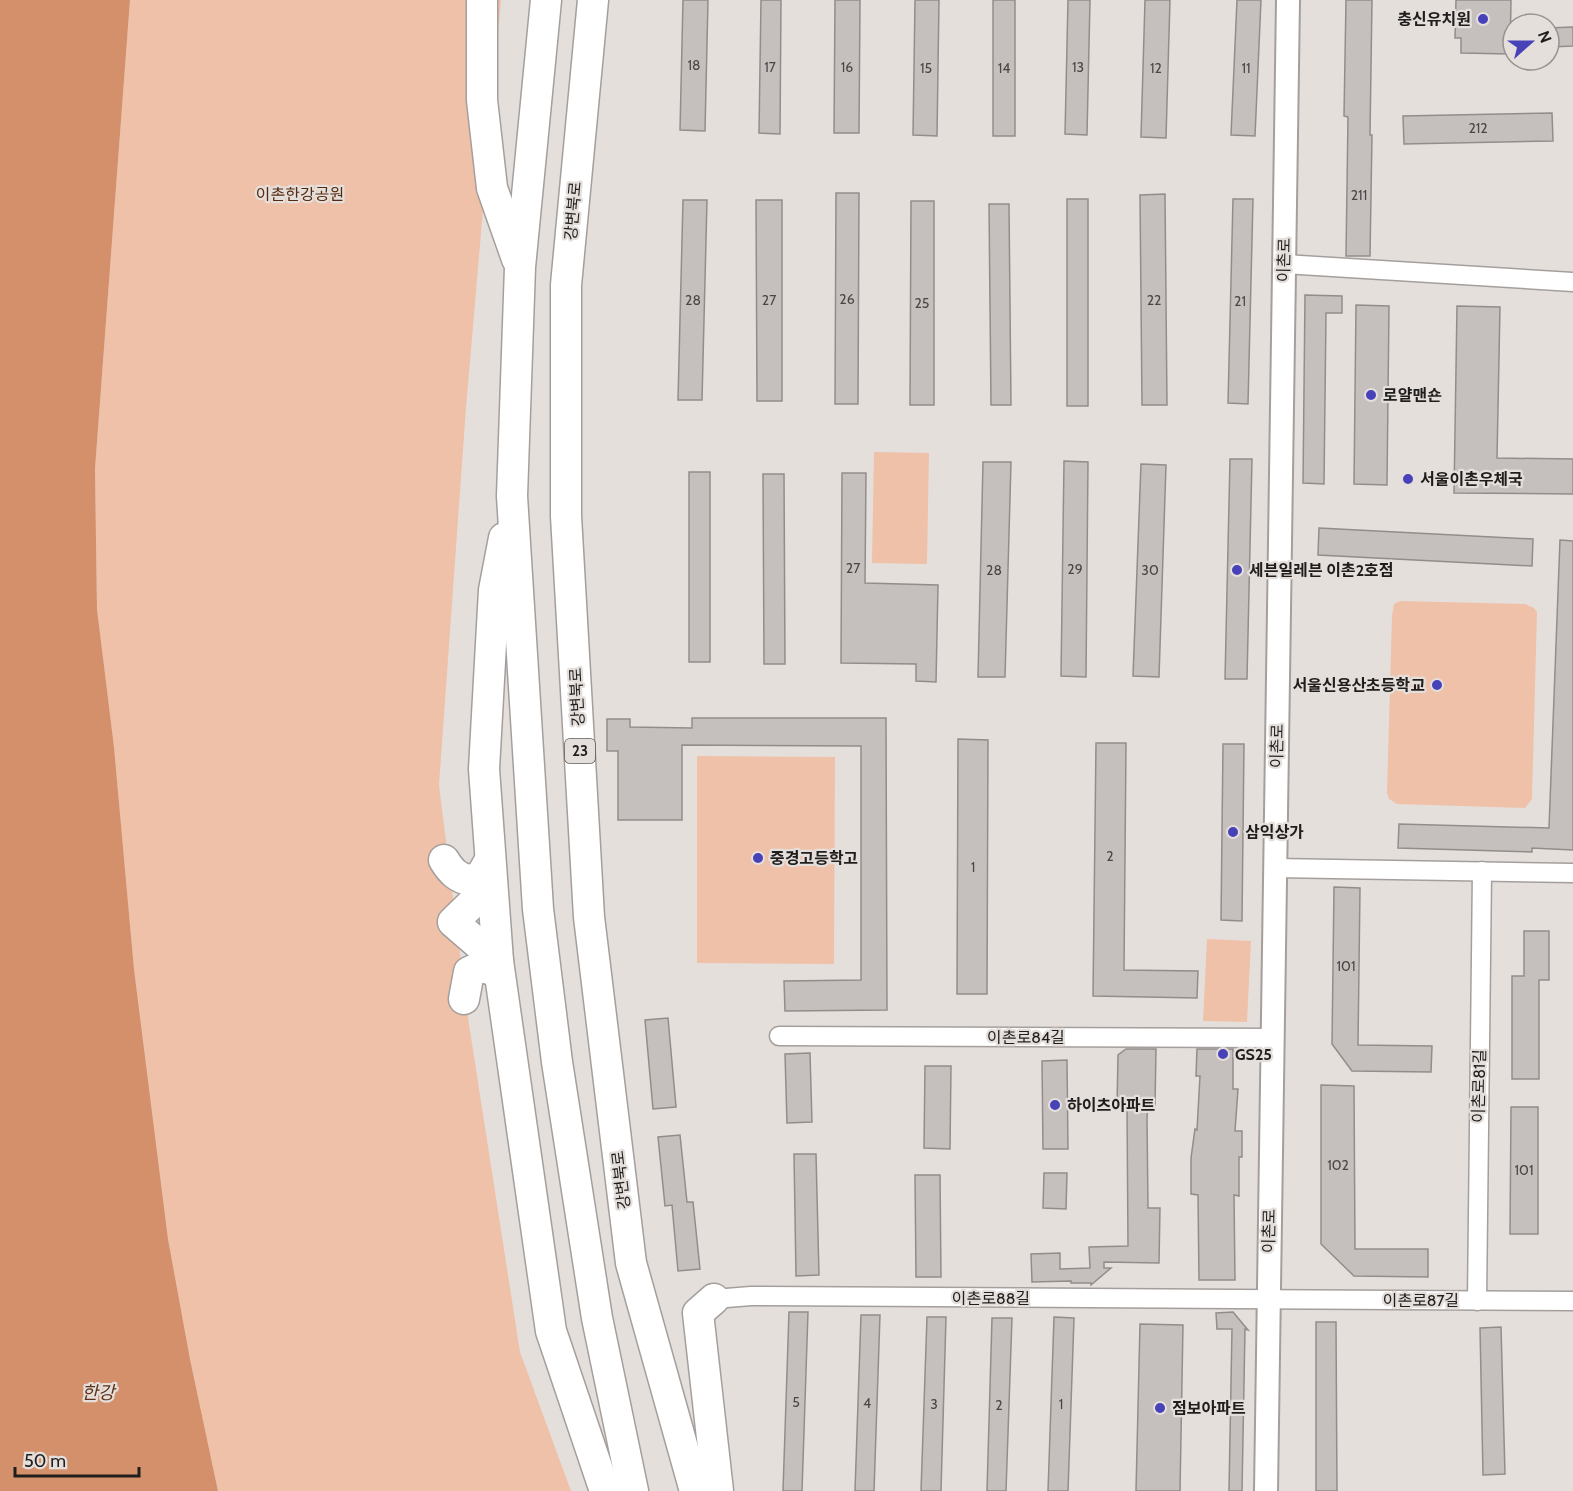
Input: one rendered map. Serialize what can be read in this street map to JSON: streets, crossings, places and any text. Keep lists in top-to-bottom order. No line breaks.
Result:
{"streets":{"highway":["강변북로","23"],"street":["이촌로","이촌로84길","이촌로81길","이촌로88길","이촌로87길"]},"crossings":[["이촌로","이촌로84길"],["이촌로","이촌로88길"],["이촌로","이촌로87길"],["이촌로81길","이촌로87길"],["이촌로88길","이촌로87길"]],"water":["한강"],"parks":["이촌한강공원"],"places":["충신유치원","로얄맨숀","서울이촌우체국","세븐일레븐 이촌2호점","서울신용산초등학교","삼익상가","중경고등학고","GS25","하이츠아파트","점보아파트"],"house_numbers":["18","17","16","13","15","14","12","11","212","211","26","28","27","22","21","25","27","29","28","30","2","1","101","102","101","5","4","3","1","2"],"scale_bar":"50 m","north":"right"}
